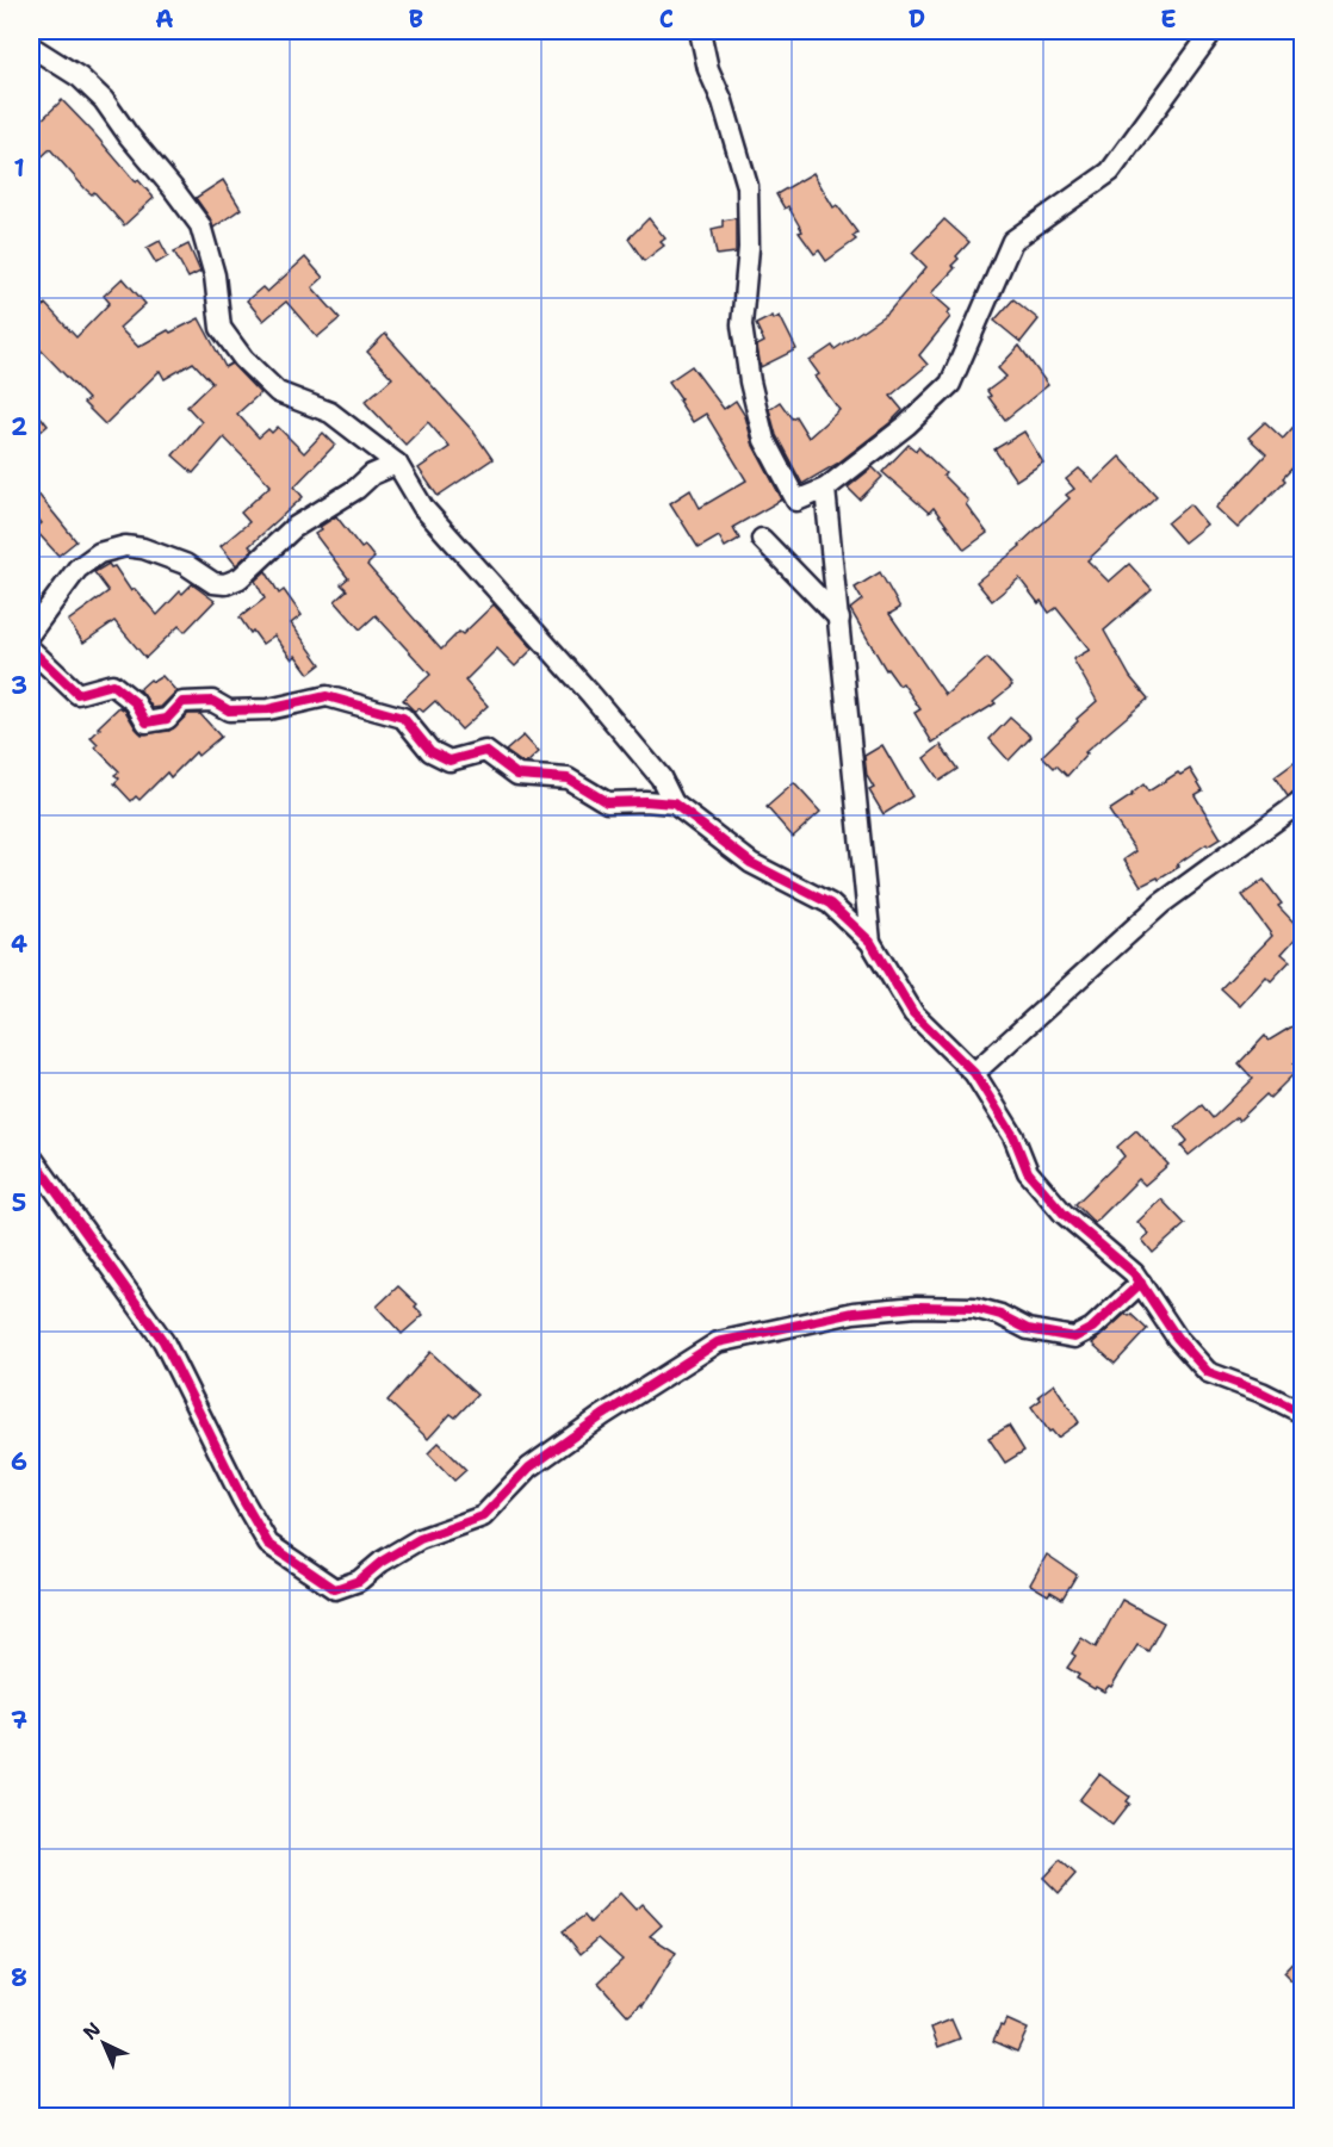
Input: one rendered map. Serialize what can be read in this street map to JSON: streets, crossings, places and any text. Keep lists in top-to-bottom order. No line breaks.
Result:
{"north":"top left","grid":{"columns":["A","B","C","D","E"],"rows":["1","2","3","4","5","6","7","8"]}}
